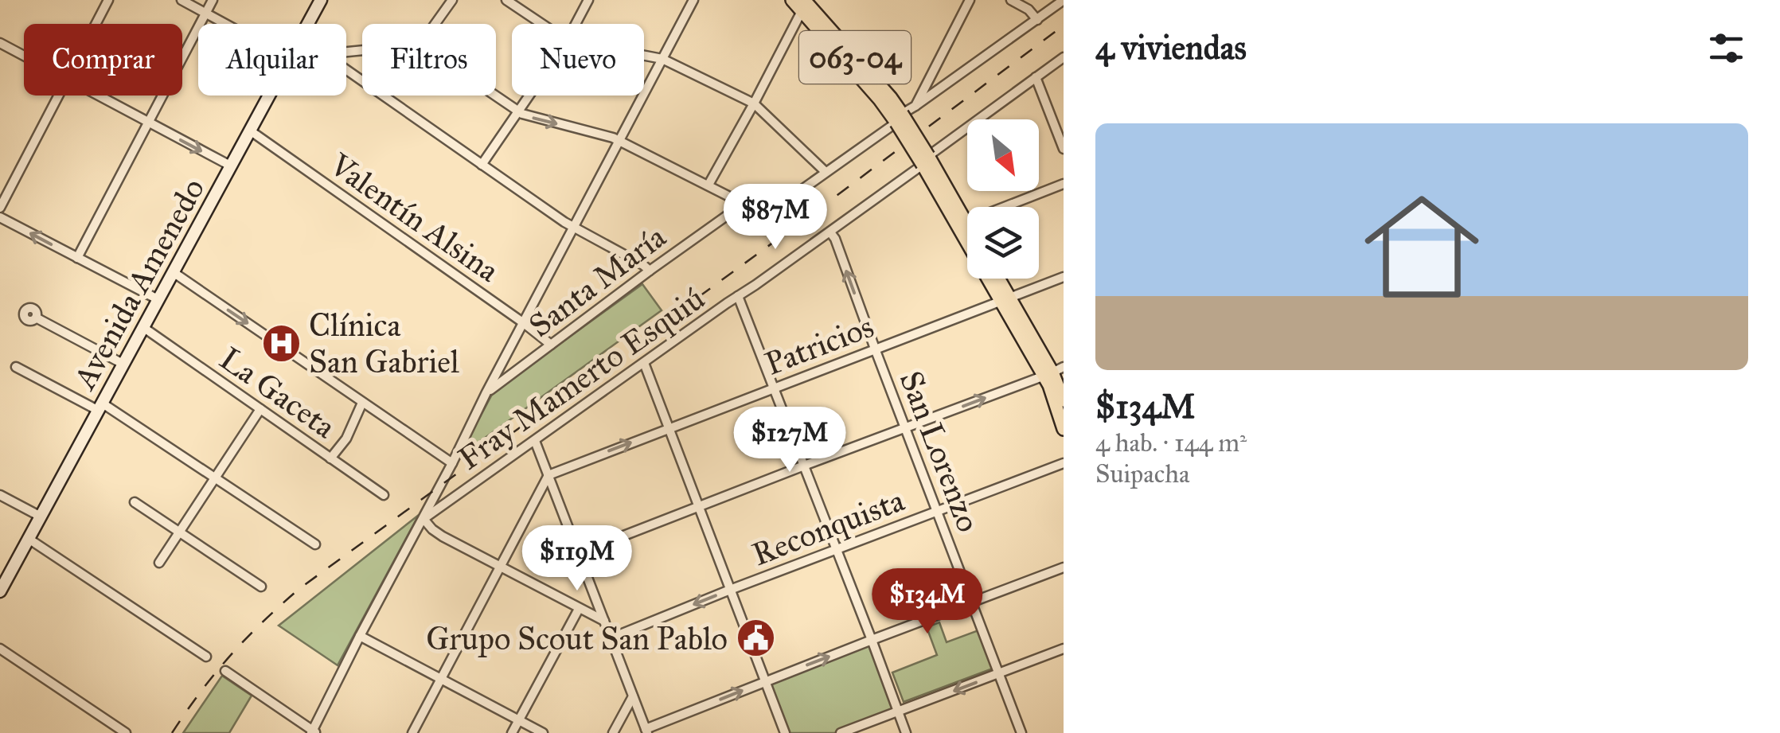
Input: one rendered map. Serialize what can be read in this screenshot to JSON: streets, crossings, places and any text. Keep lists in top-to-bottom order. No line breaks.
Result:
{"streets":{"main road":["063-04"],"street":["Valentín Alsina","Santa María","Avenida Amenedo","Patricios","Fray Mamerto Esquiú","La Gaceta","San Lorenzo","Reconquista"]},"crossings":[["063-04","Patricios"],["063-04","Fray Mamerto Esquiú"],["Valentín Alsina","Santa María"],["Valentín Alsina","Avenida Amenedo"],["Avenida Amenedo","La Gaceta"],["Patricios","San Lorenzo"],["Fray Mamerto Esquiú","San Lorenzo"],["San Lorenzo","Reconquista"]],"places":{"hospital":["Clínica San Gabriel"],"public building":["Grupo Scout San Pablo"]},"north":"bottom right","page":{"heading":"4 viviendas","chip":["Comprar","Alquilar","Filtros","Nuevo"],"list":[{"name":"$134M","note":"4 hab. · 144 m² · Suipacha"}],"price":["$87M","$127M","$119M","$134M"]}}
